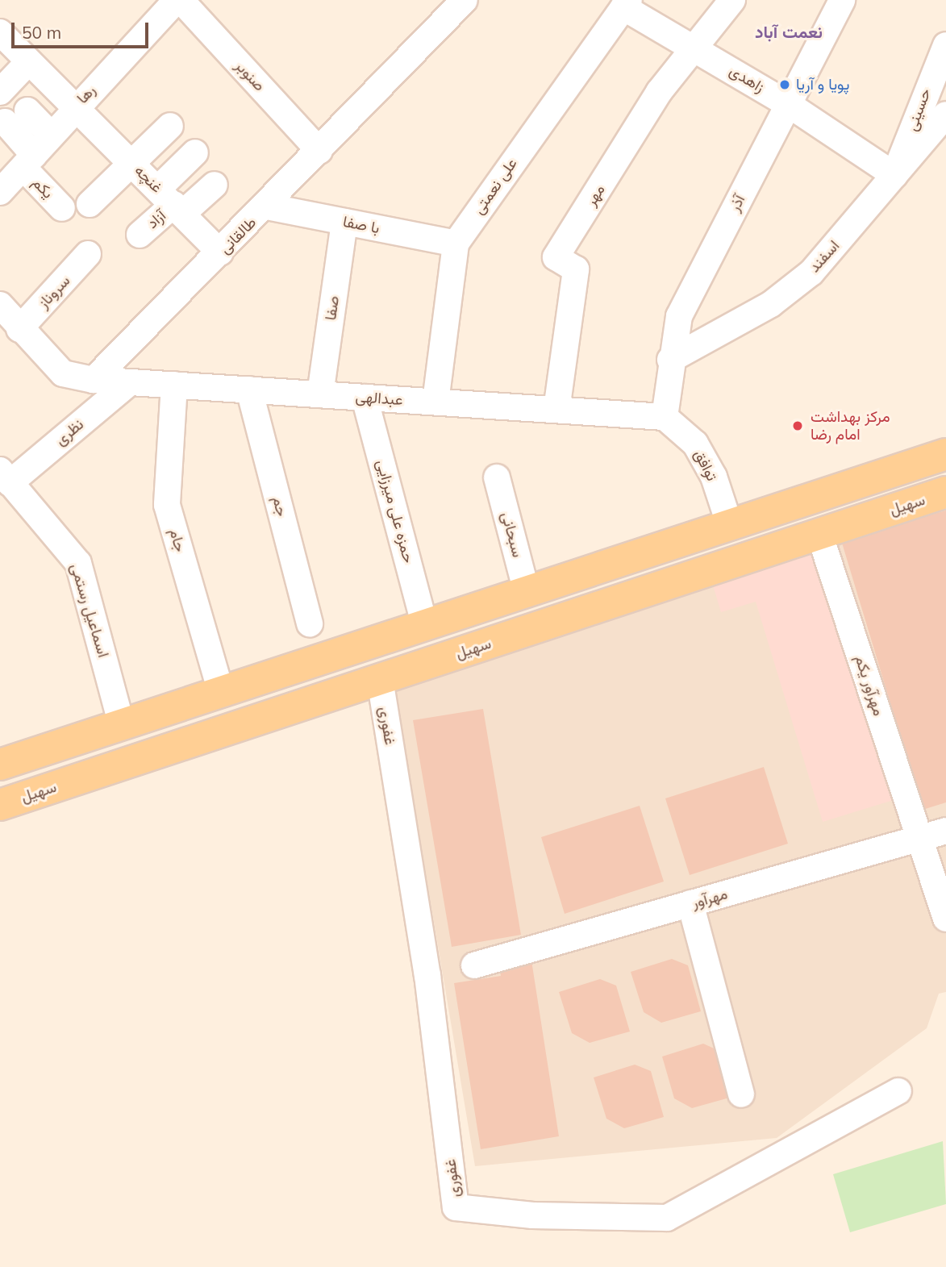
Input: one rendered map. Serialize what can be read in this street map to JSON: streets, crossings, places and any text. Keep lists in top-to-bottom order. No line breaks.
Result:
{"streets":{"main road":["سهیل"],"street":["صنوبر","زاهدی","رها","حسینی","غنچه","علی نعمتی","یکم","مهر","آذر","آزاد","با صفا","طالقانی","اسفند","سروناز","صفا","عبدالهی","نظری","توافق","جم","حمزه علی میرزایی","سبحانی","جام","اسماعیل رستمی","مهرآور یکم","غفوری","مهرآور"]},"crossings":[["صنوبر","رها"],["صنوبر","طالقانی"],["زاهدی","حسینی"],["زاهدی","علی نعمتی"],["زاهدی","مهر"],["زاهدی","آذر"],["زاهدی","اسفند"],["رها","غنچه"],["رها","یکم"],["حسینی","اسفند"],["غنچه","آزاد"],["غنچه","طالقانی"],["علی نعمتی","با صفا"],["علی نعمتی","عبدالهی"],["مهر","عبدالهی"],["آذر","اسفند"],["آذر","عبدالهی"],["آذر","توافق"],["با صفا","طالقانی"],["با صفا","صفا"],["طالقانی","عبدالهی"],["صفا","عبدالهی"],["عبدالهی","نظری"],["عبدالهی","توافق"],["عبدالهی","جم"],["عبدالهی","حمزه علی میرزایی"],["عبدالهی","جام"],["نظری","اسماعیل رستمی"],["سهیل","مهرآور یکم"],["سهیل","غفوری"],["مهرآور یکم","مهرآور"]],"districts":["نعمت آباد"],"places":["پویا و آریا","مرکز بهداشت امام رضا"],"scale_bar":"50 m"}
